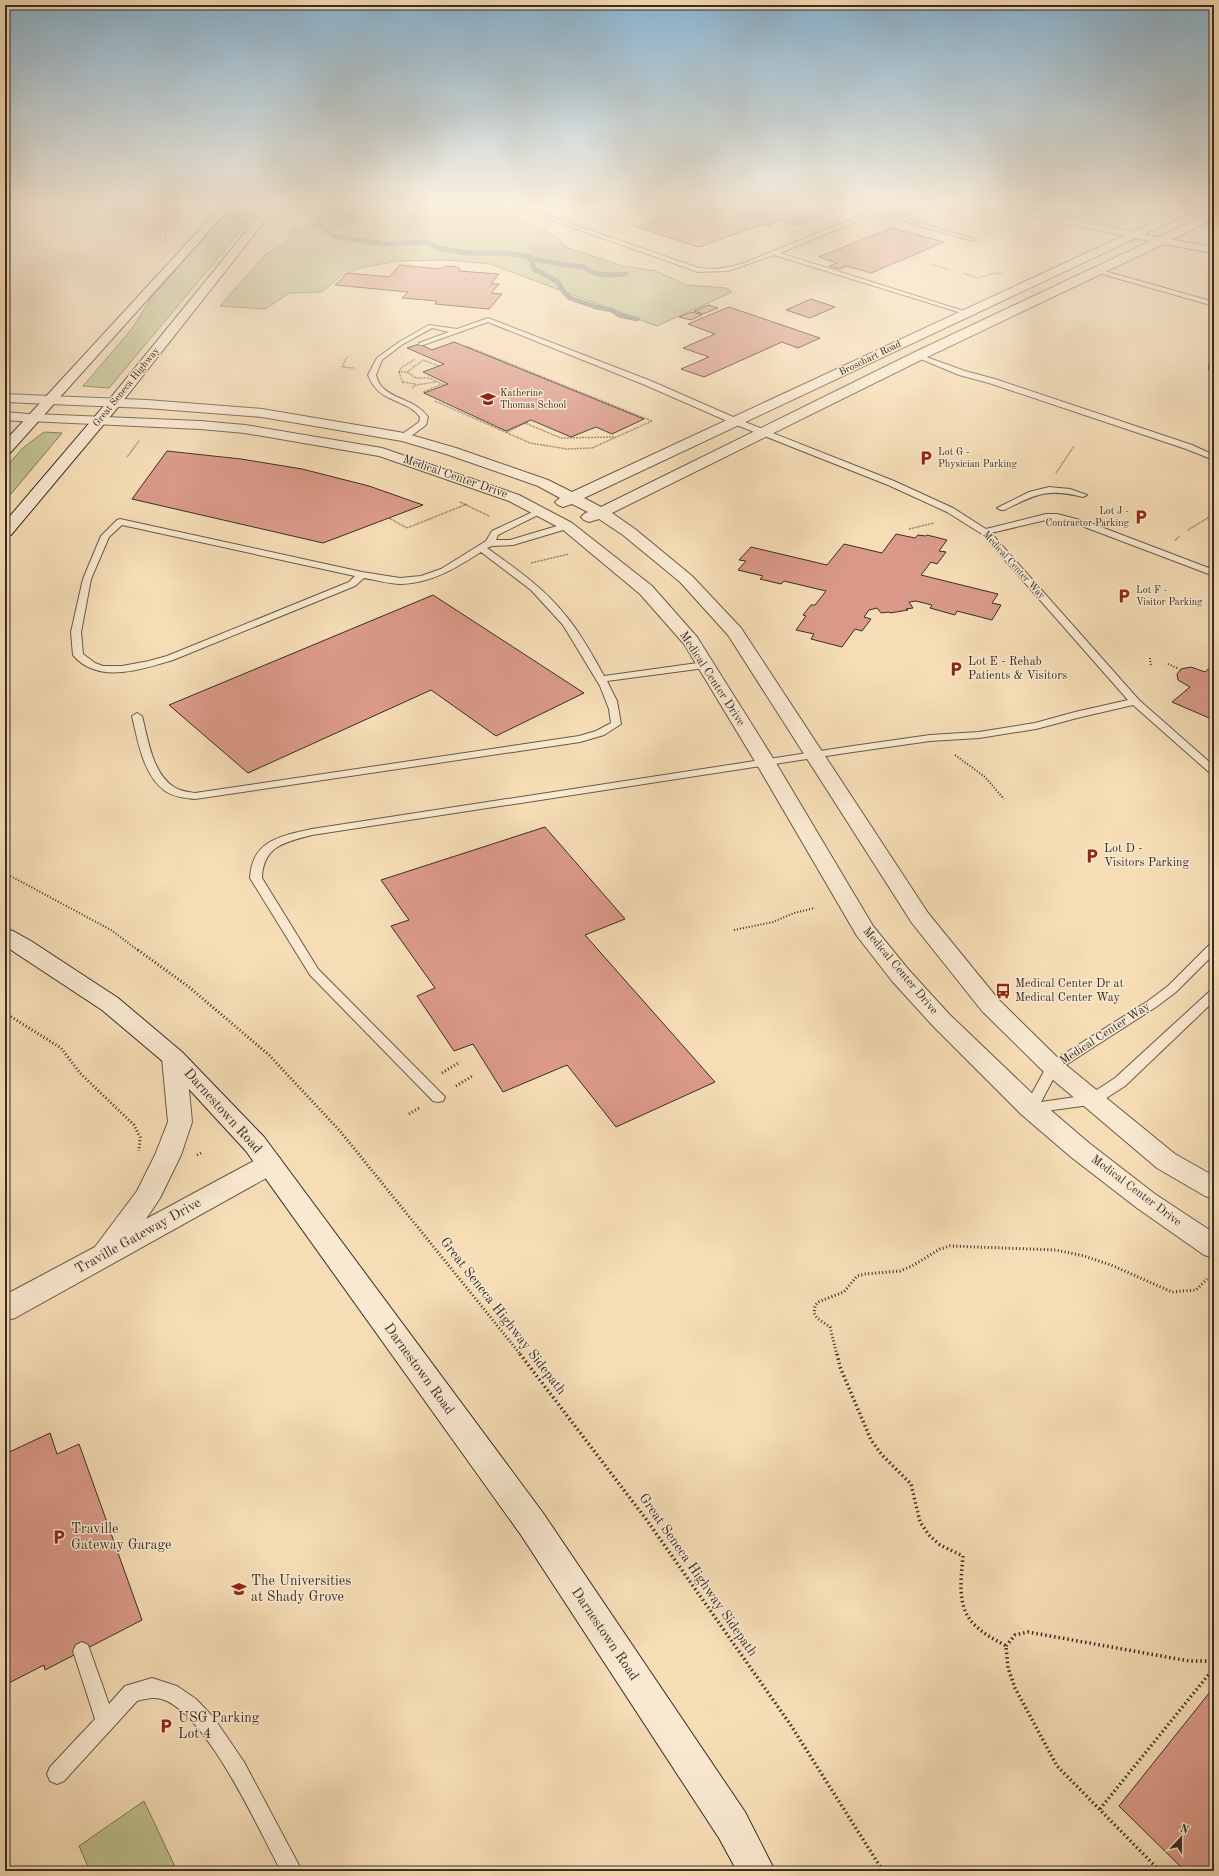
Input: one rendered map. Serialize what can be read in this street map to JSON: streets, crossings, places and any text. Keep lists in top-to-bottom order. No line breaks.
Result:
{"streets":{"street":["Broschart Road","Great Seneca Highway","Medical Center Drive","Darnestown Road","Traville Gateway Drive"],"lane":["Medical Center Way"],"path":["Great Seneca Highway Sidepath"]},"crossings":[["Broschart Road","Medical Center Drive"],["Broschart Road","Medical Center Way"],["Great Seneca Highway","Medical Center Drive"],["Medical Center Drive","Medical Center Way"],["Darnestown Road","Traville Gateway Drive"]],"places":{"school or university":["Katherine Thomas School","The Universities at Shady Grove"],"parking":["Lot G - Physician Parking","Lot J - Contractor Parking","Lot F - Visitor Parking","Lot E - Rehab Patients & Visitors","Lot D - Visitors Parking","Traville Gateway Garage","USG Parking Lot 4"],"bus stop":["Medical Center Dr at Medical Center Way"]},"north":"top"}
